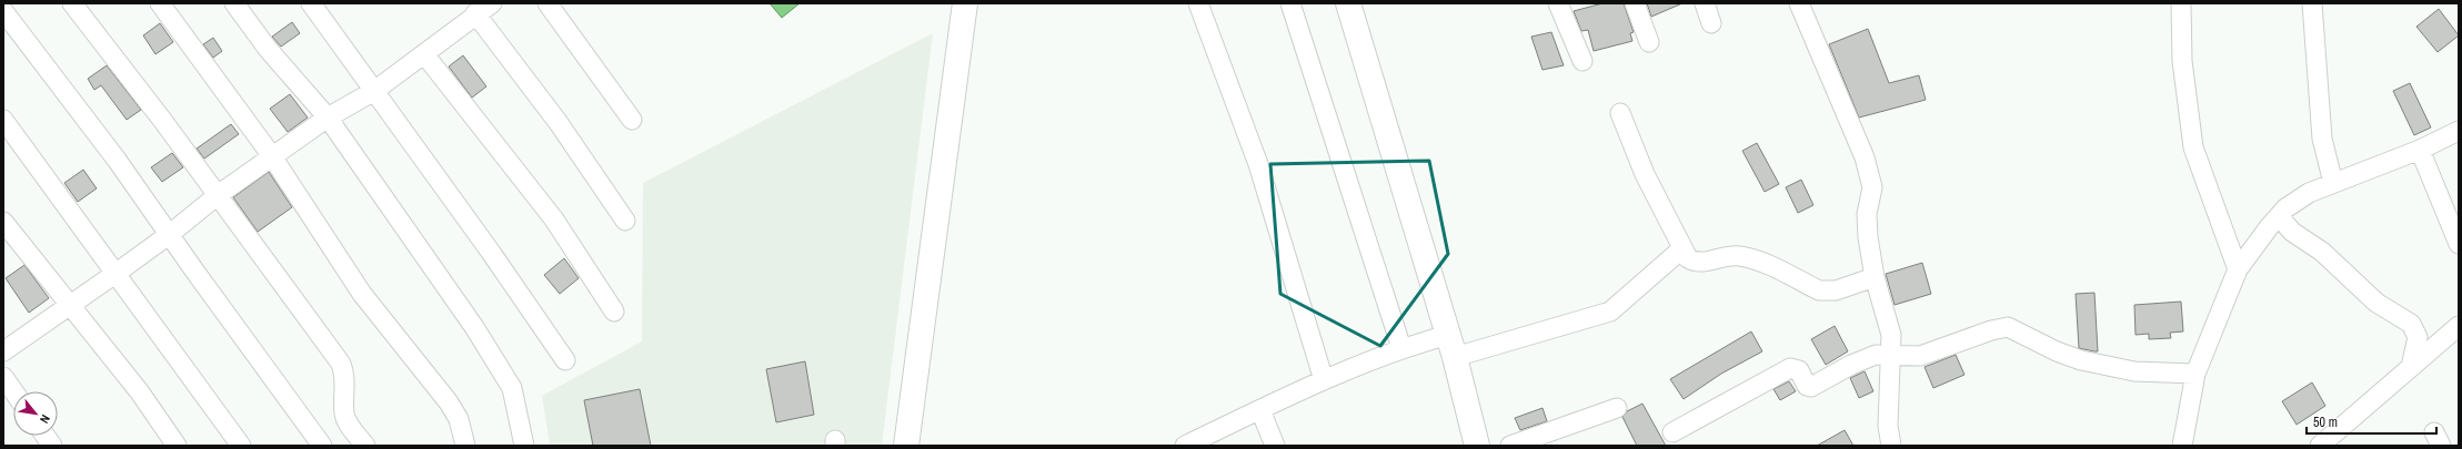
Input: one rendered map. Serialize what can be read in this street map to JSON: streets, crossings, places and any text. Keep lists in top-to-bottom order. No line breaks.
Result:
{"scale_bar":"50 m","north":"bottom right"}
